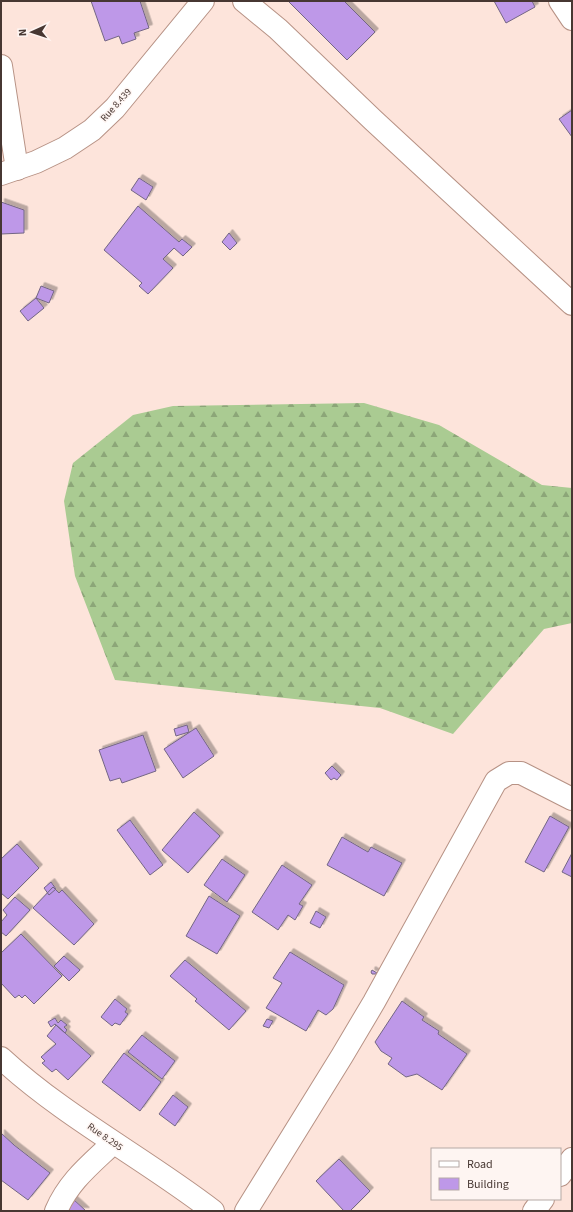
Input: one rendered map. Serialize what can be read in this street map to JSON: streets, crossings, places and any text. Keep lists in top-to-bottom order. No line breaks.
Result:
{"streets":{"street":["Rue 8.439","Rue 8.295"]},"legend":["Road","Building"],"north":"left"}
